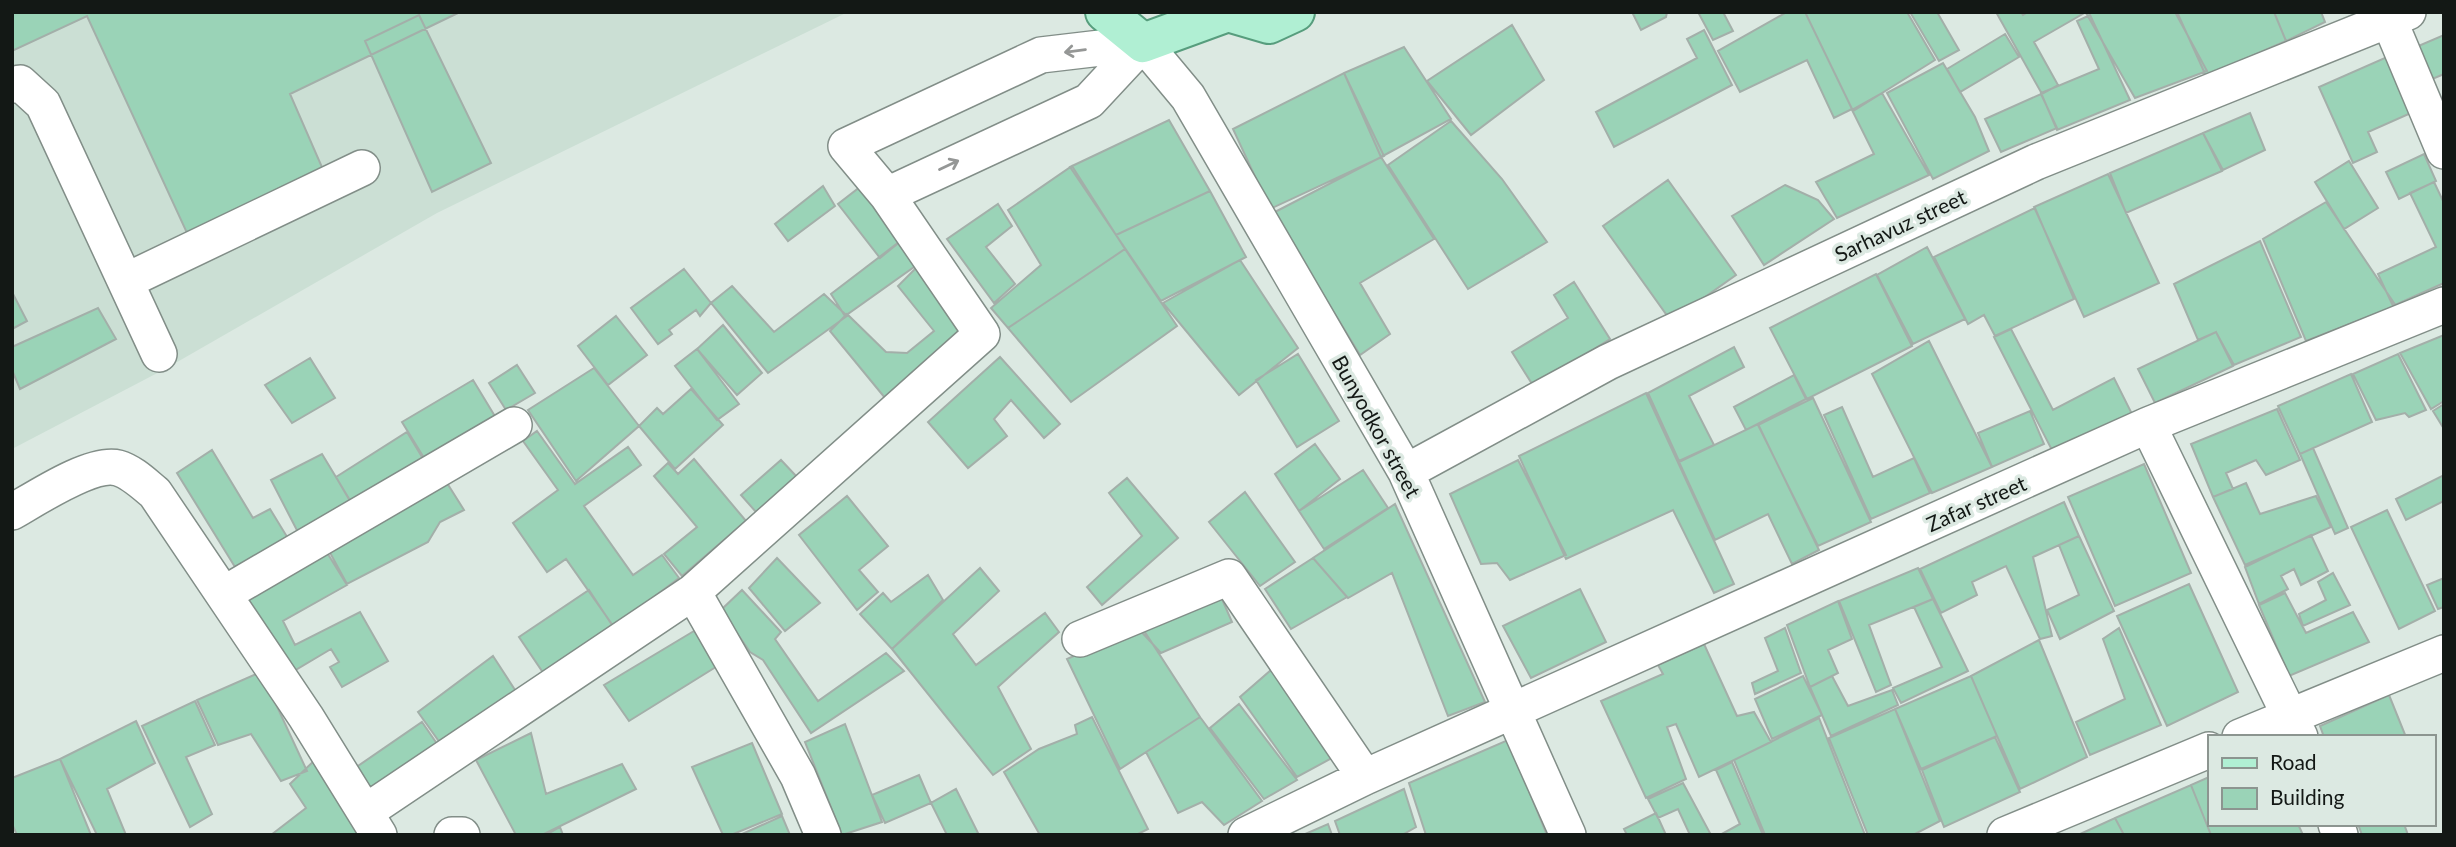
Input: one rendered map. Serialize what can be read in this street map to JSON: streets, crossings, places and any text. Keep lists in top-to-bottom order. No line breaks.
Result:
{"streets":{"street":["Sarhavuz street","Bunyodkor street","Zafar street"]},"crossings":[["Sarhavuz street","Bunyodkor street"],["Bunyodkor street","Zafar street"]],"legend":["Road","Building"]}
